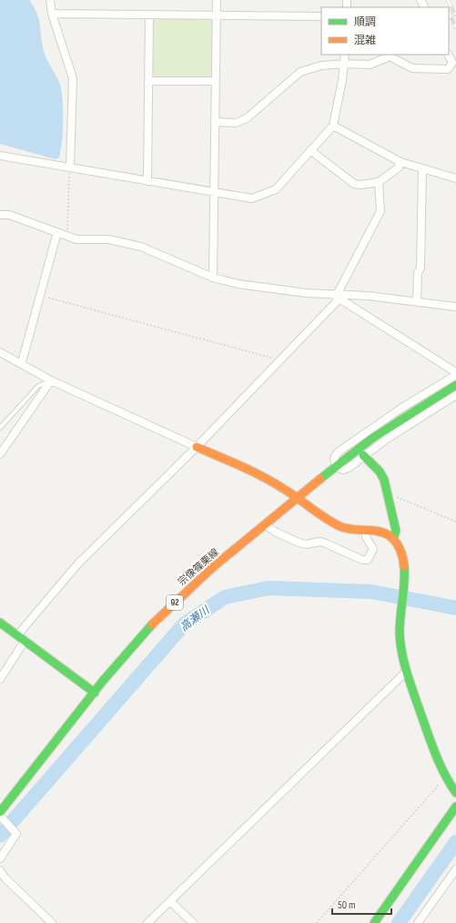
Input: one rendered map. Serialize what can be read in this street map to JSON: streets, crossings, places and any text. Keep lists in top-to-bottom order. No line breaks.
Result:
{"streets":{"street":["宗像篠栗線","92"]},"water":["高瀬川"],"legend":["順調","混雑"],"scale_bar":"50 m"}
